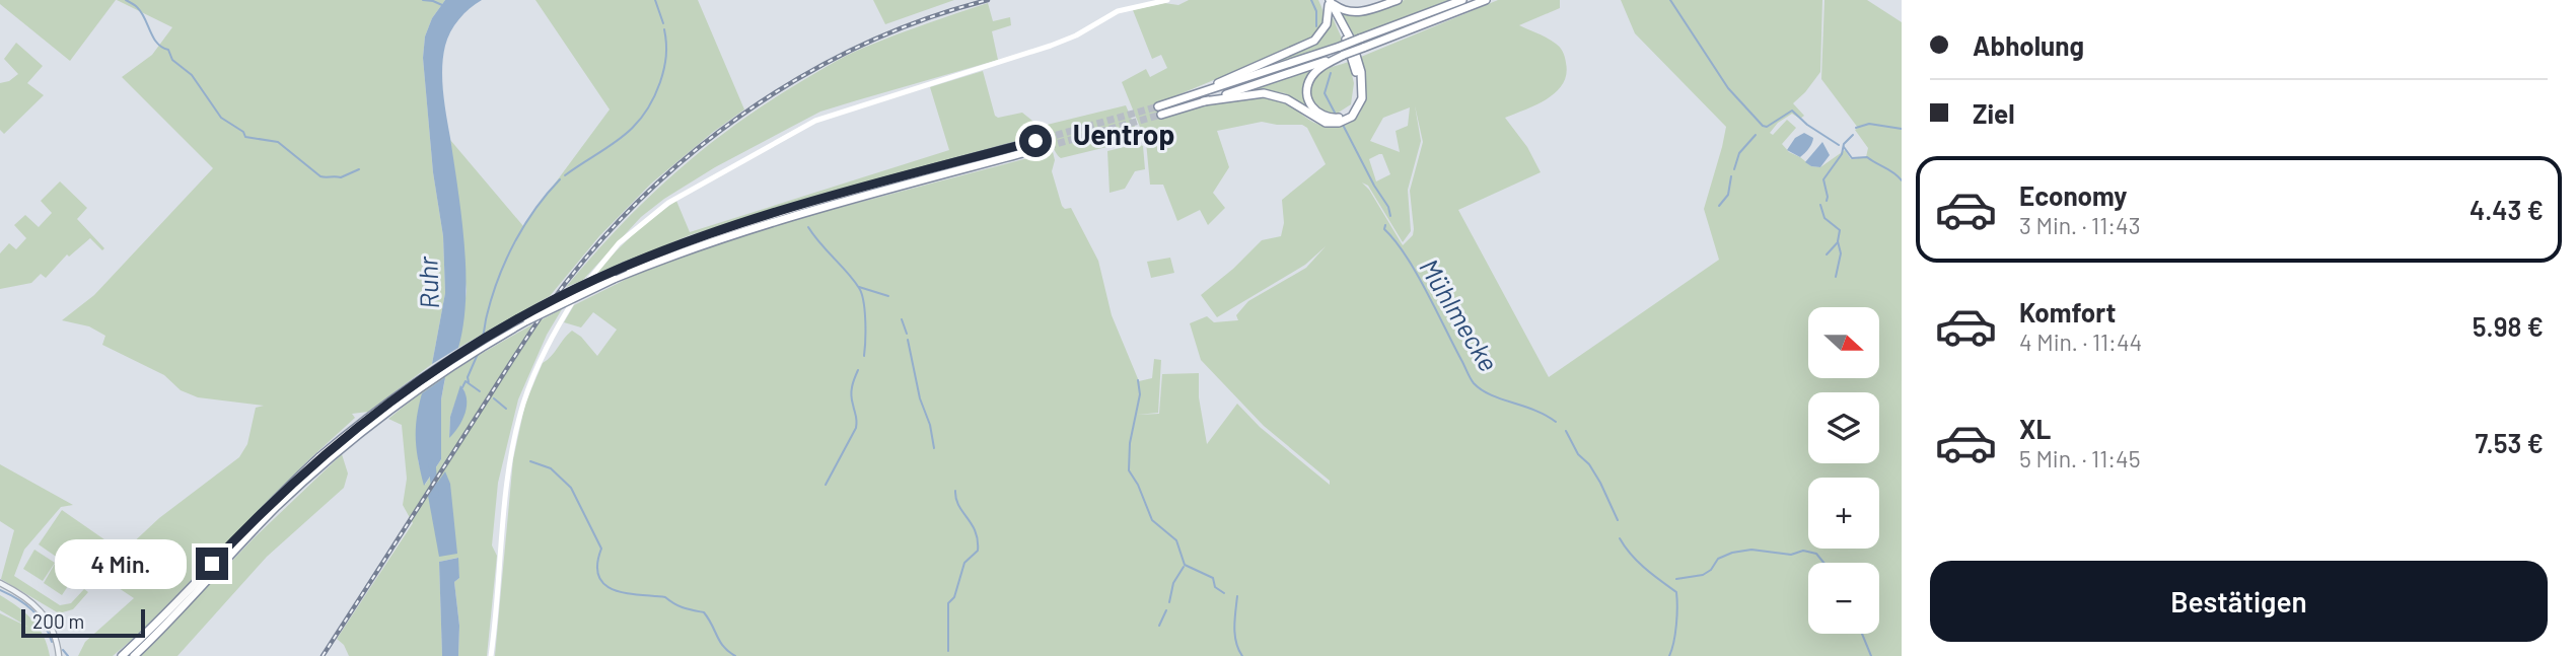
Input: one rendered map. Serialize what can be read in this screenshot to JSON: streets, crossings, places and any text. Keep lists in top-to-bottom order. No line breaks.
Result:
{"districts":["Uentrop"],"water":["Ruhr","Mühlmecke"],"scale_bar":"200 m","north":"right","page":{"banner":["Abholung","Ziel"],"list":[{"name":"Economy","note":"3 Min. · 11:43","value":"4.43 €"},{"name":"Komfort","note":"4 Min. · 11:44","value":"5.98 €"},{"name":"XL","note":"5 Min. · 11:45","value":"7.53 €"}],"map_buttons":["+","−"],"bubble":"4 Min.","buttons":"Bestätigen","scale":"200 m"}}
